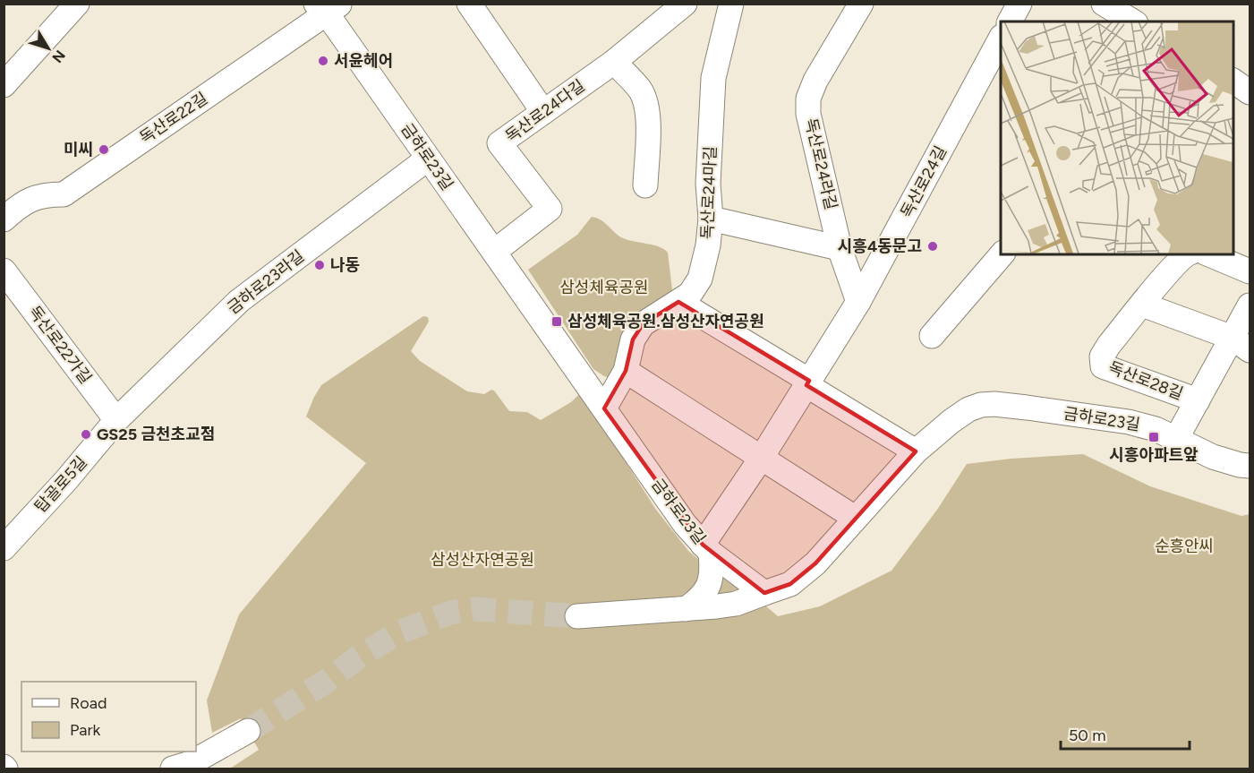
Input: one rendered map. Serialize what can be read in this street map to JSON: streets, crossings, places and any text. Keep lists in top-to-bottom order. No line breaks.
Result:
{"streets":{"street":["독산로24다길","독산로22길","금하로23길","독산로24라길","독산로24길","독산로24마길","금하로23라길","독산로22가길","독산로28길","탑골로5길"]},"crossings":[["독산로24다길","금하로23길"],["독산로22길","금하로23길"],["금하로23길","독산로24길"],["금하로23길","독산로24마길"],["금하로23길","금하로23라길"],["금하로23길","독산로28길"],["독산로24라길","독산로24길"],["금하로23라길","독산로22가길"],["금하로23라길","탑골로5길"],["독산로22가길","탑골로5길"]],"parks":["삼성체육공원","순흥안씨","삼성산자연공원"],"places":{"other":["서윤헤어","미씨","시흥4동문고","나동","GS25 금천초교점"],"transit":["삼성체육공원.삼성산자연공원","시흥아파트앞"]},"legend":["Road","Park"],"scale_bar":"50 m","north":"bottom right"}
